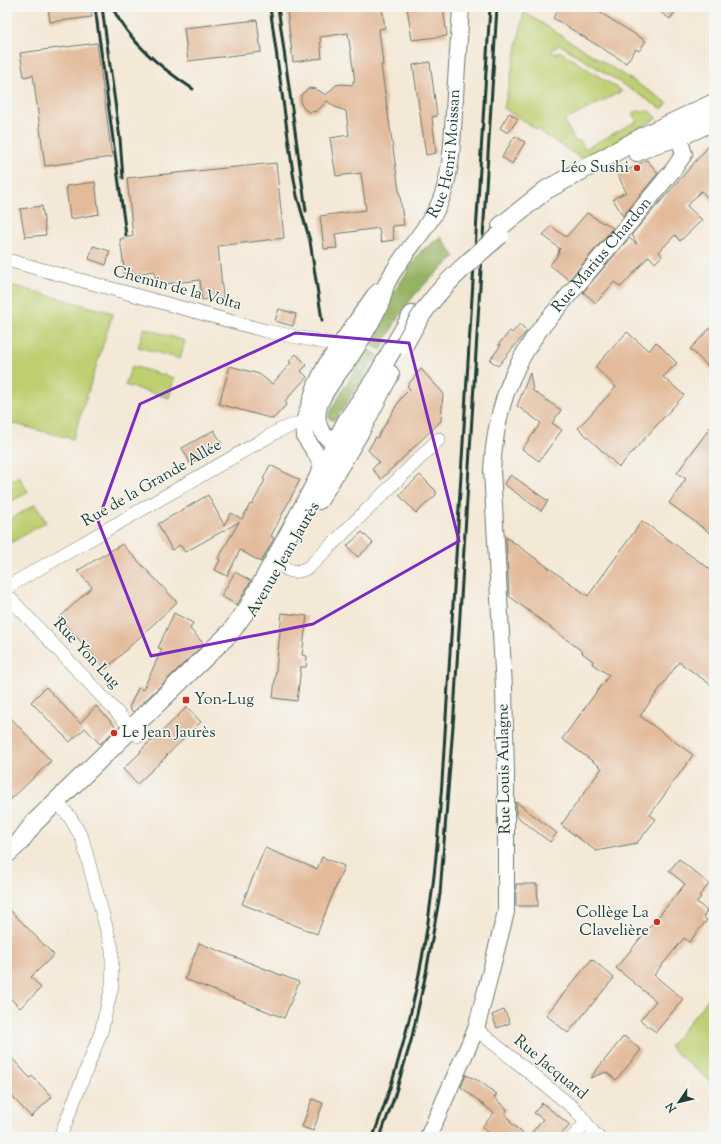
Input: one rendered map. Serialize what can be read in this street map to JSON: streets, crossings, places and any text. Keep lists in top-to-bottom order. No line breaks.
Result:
{"streets":{"main road":["Avenue Jean Jaurès"],"street":["Rue Henri Moissan","Rue Marius Chardon","Chemin de la Volta","Rue de la Grande Allée","Rue Yon Lug","Rue Louis Aulagne","Rue Jacquard"]},"crossings":[["Rue Henri Moissan","Chemin de la Volta"],["Rue Henri Moissan","Rue de la Grande Allée"],["Rue Henri Moissan","Avenue Jean Jaurès"],["Rue Marius Chardon","Avenue Jean Jaurès"],["Rue Marius Chardon","Rue Louis Aulagne"],["Avenue Jean Jaurès","Rue Yon Lug"],["Rue Louis Aulagne","Rue Jacquard"]],"places":{"other":["Léo Sushi","Le Jean Jaurès","Collège La Clavelière"],"transit":["Yon-Lug"]},"north":"bottom left"}
